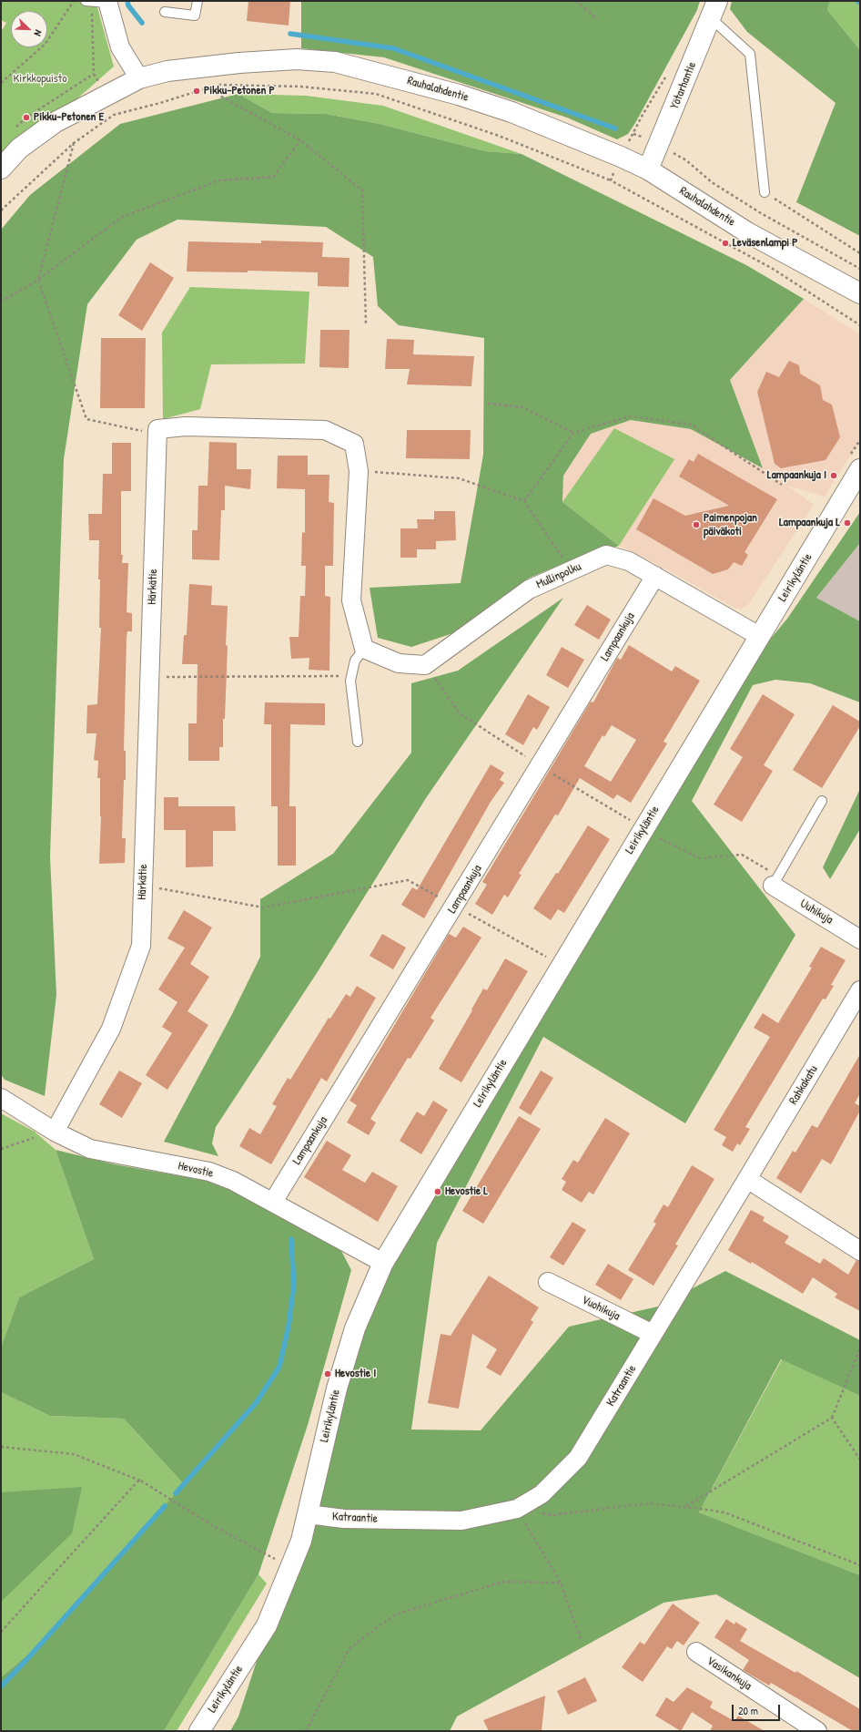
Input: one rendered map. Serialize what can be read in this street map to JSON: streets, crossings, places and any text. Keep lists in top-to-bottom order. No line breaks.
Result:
{"streets":{"street":["Yötarhantie","Rauhalahdentie","Mullinpolku","Leirikyläntie","Härkätie","Lampaankuja","Uuhikuja","Rahkakatu","Hevostie","Vuohikuja","Katraantie","Vasikankuja"]},"crossings":[["Yötarhantie","Rauhalahdentie"],["Mullinpolku","Leirikyläntie"],["Mullinpolku","Lampaankuja"],["Leirikyläntie","Hevostie"],["Leirikyläntie","Katraantie"],["Härkätie","Hevostie"],["Lampaankuja","Hevostie"],["Rahkakatu","Katraantie"],["Vuohikuja","Katraantie"]],"parks":["Kirkkopuisto"],"places":["Pikku-Petonen P","Pikku-Petonen E","Leväsenlampi P","Lampaankuja I","Lampaankuja L","Paimenpojan päiväkoti","Hevostie L","Hevostie I"],"scale_bar":"20 m","north":"bottom right"}
